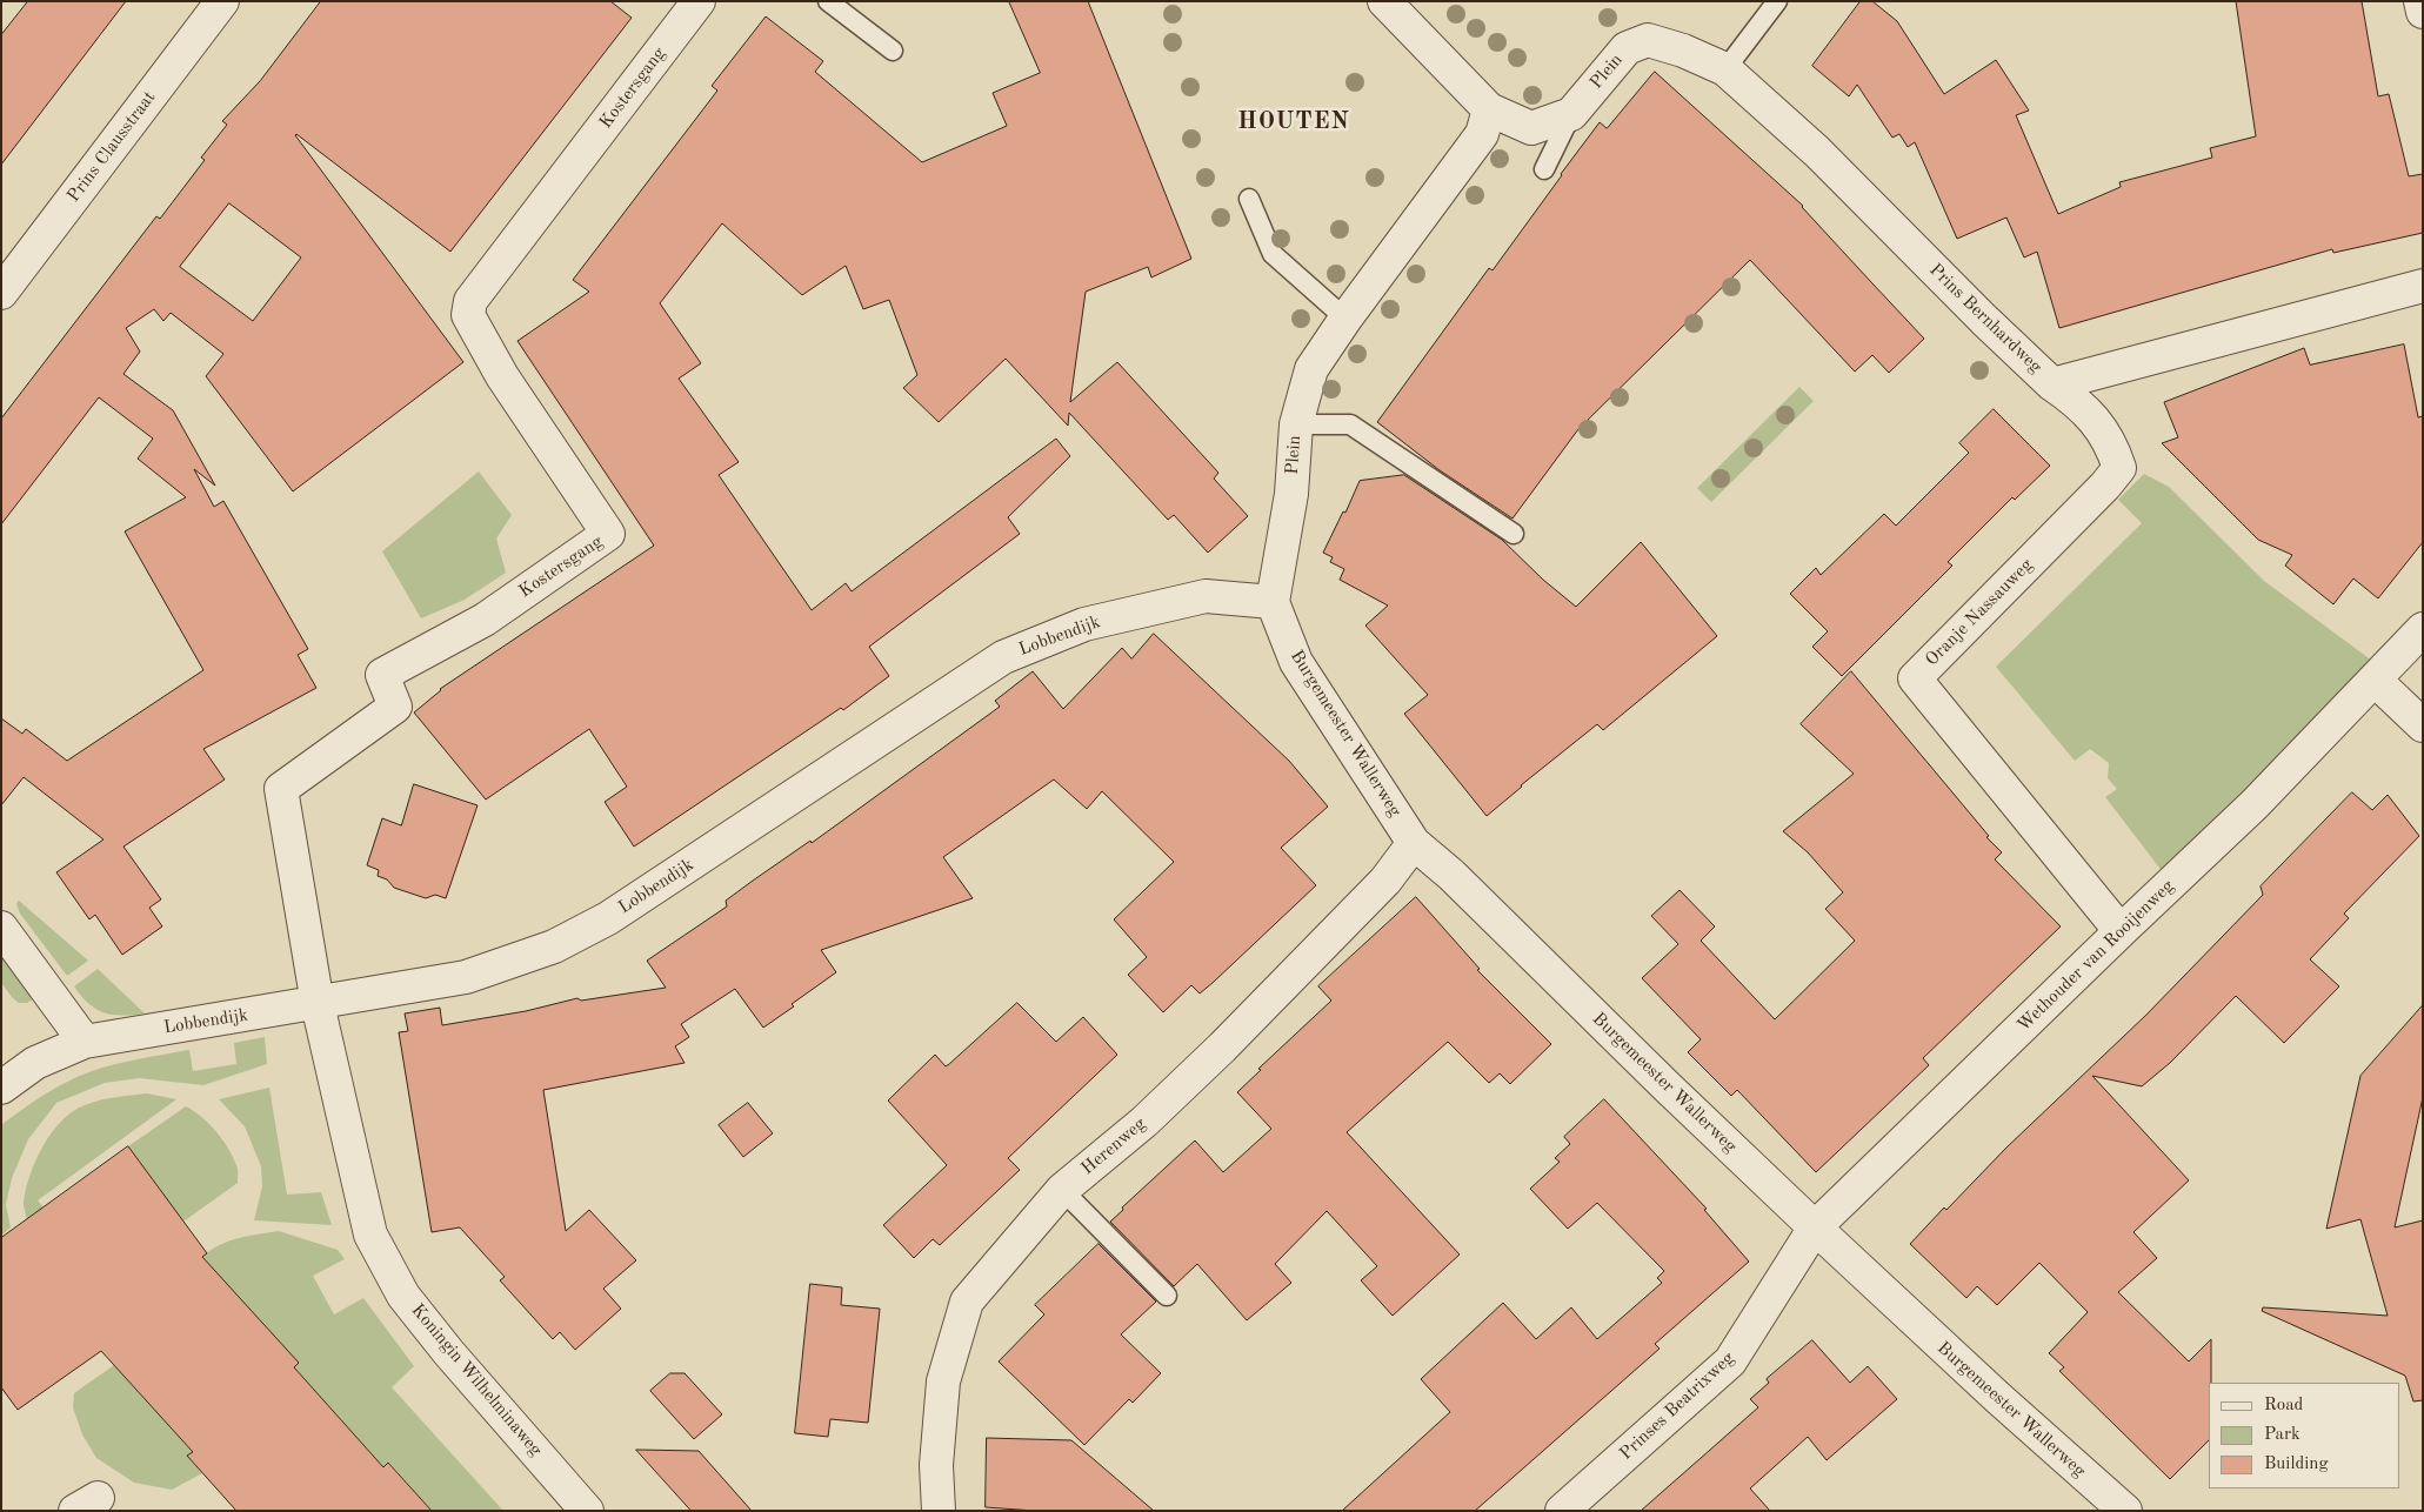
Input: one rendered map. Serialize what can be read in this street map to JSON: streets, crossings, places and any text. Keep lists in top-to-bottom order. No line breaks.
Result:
{"streets":{"street":["Plein","Kostersgang","Prins Clausstraat","Prins Bernhardweg","Oranje Nassauweg","Lobbendijk","Burgemeester Wallerweg","Wethouder van Rooijenweg","Herenweg","Koningin Wilhelminaweg","Prinses Beatrixweg"]},"crossings":[["Plein","Prins Bernhardweg"],["Plein","Lobbendijk"],["Plein","Burgemeester Wallerweg"],["Kostersgang","Lobbendijk"],["Kostersgang","Koningin Wilhelminaweg"],["Prins Bernhardweg","Oranje Nassauweg"],["Oranje Nassauweg","Wethouder van Rooijenweg"],["Lobbendijk","Burgemeester Wallerweg"],["Lobbendijk","Koningin Wilhelminaweg"],["Burgemeester Wallerweg","Wethouder van Rooijenweg"],["Burgemeester Wallerweg","Herenweg"],["Burgemeester Wallerweg","Prinses Beatrixweg"],["Wethouder van Rooijenweg","Prinses Beatrixweg"]],"districts":["HOUTEN"],"legend":["Road","Park","Building"]}
